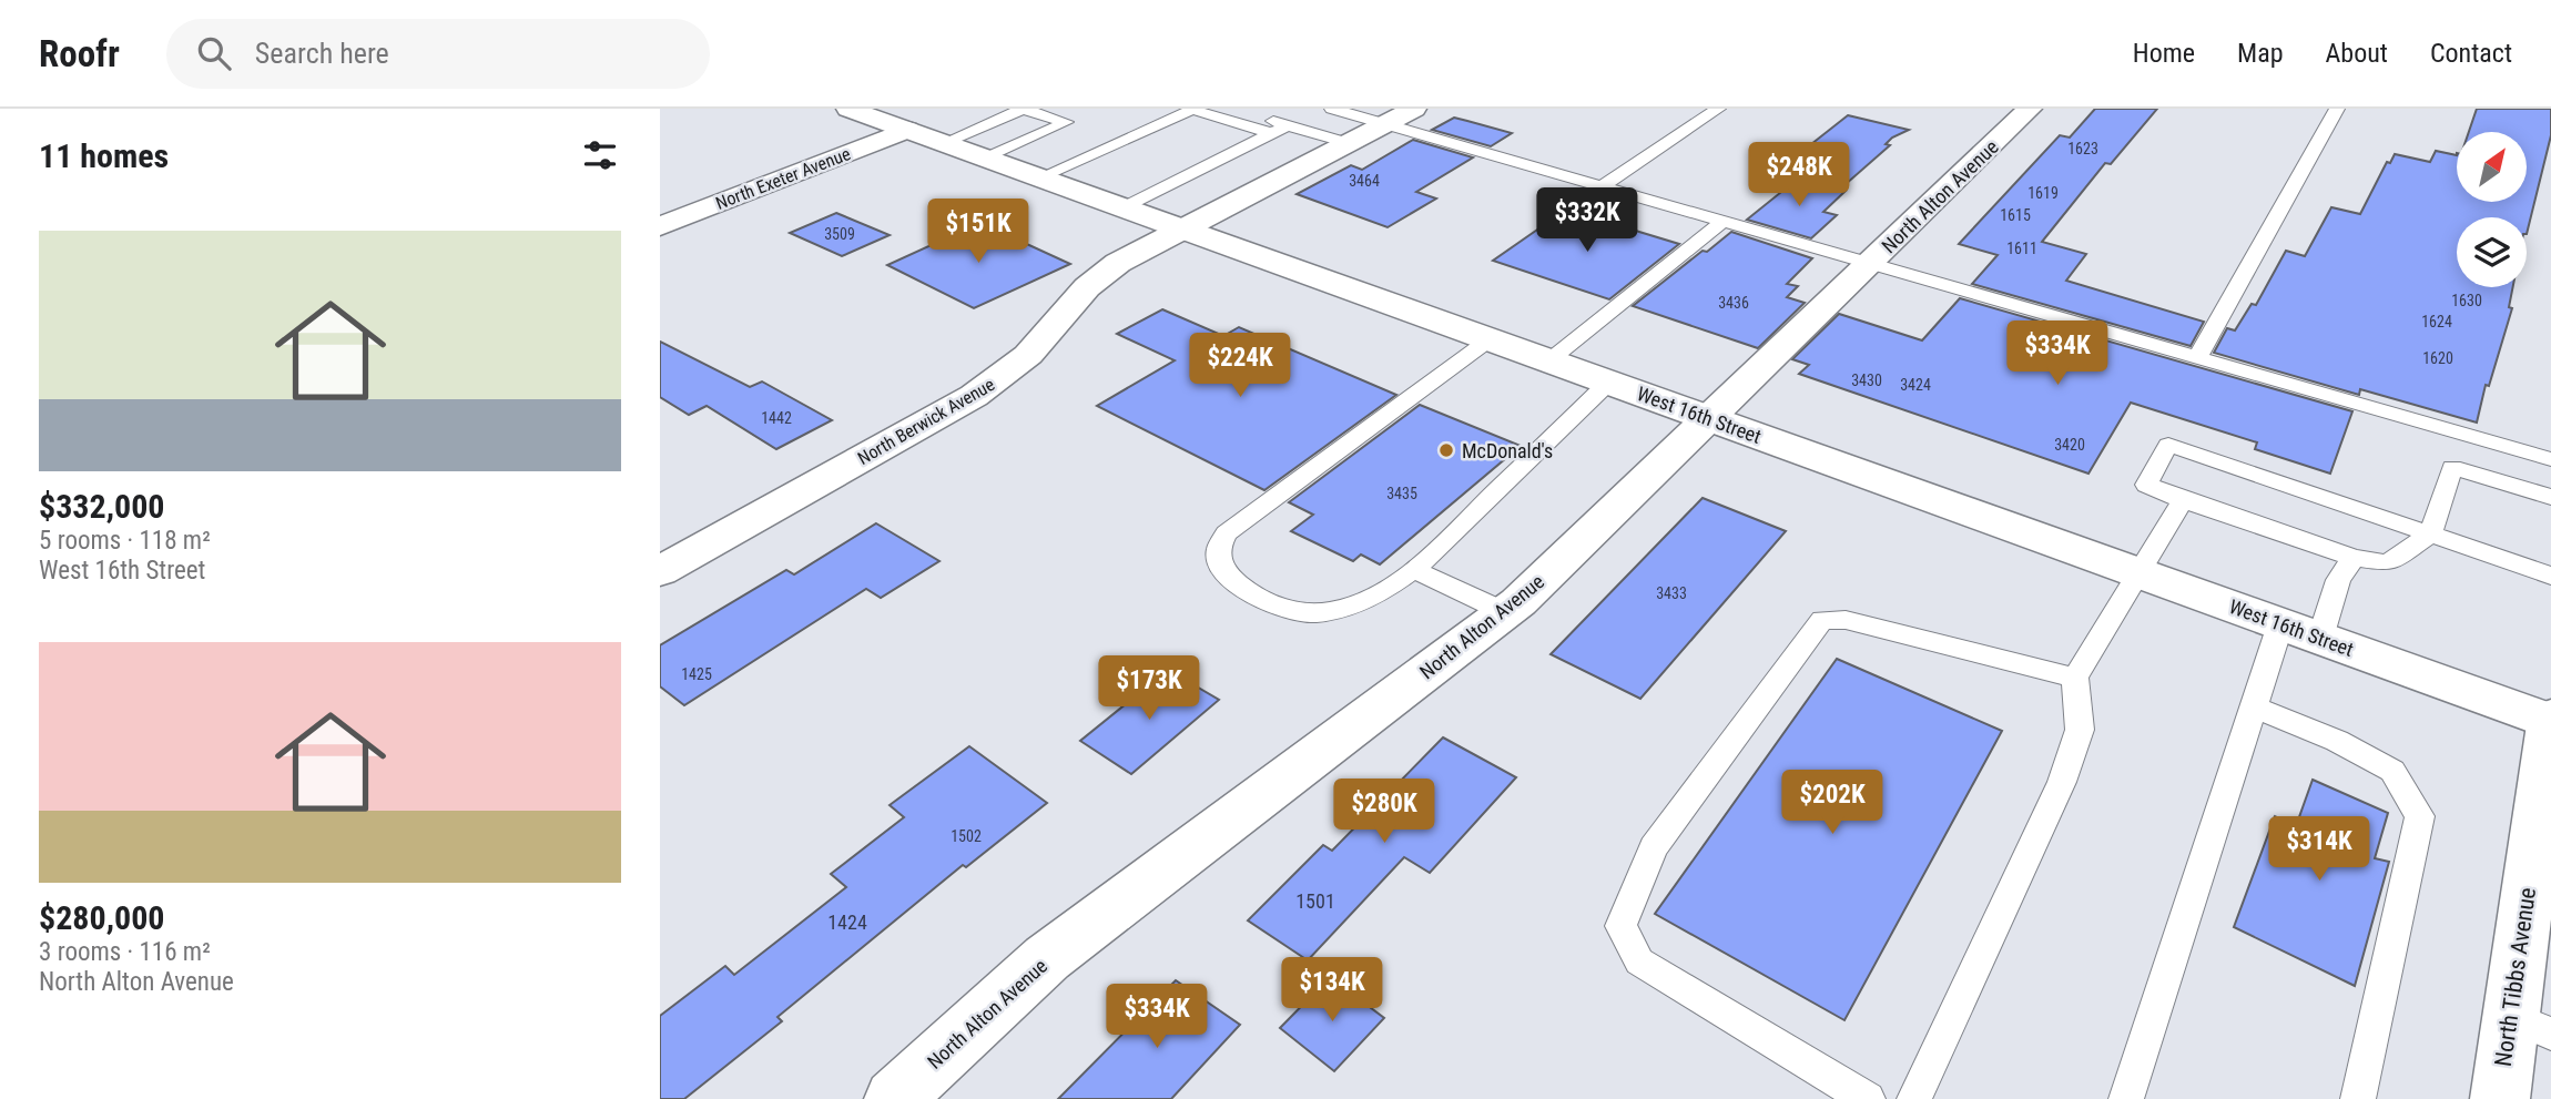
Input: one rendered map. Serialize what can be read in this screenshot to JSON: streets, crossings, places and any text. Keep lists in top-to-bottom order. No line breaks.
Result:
{"streets":{"street":["North Exeter Avenue","North Alton Avenue","West 16th Street","North Berwick Avenue","North Tibbs Avenue"]},"crossings":[["North Exeter Avenue","West 16th Street"],["North Alton Avenue","West 16th Street"],["West 16th Street","North Berwick Avenue"],["West 16th Street","North Tibbs Avenue"]],"places":["McDonald's"],"house_numbers":["1623","3464","1619","1615","3509","1611","1630","3436","1624","1620","3430","3424","1442","3420","3435","3433","1425","1502","1501","1424"],"north":"top right","page":{"header":"Roofr","search":"Search here","nav":["Home","Map","About","Contact"],"heading":"11 homes","price":["$248K","$332K","$151K","$334K","$224K","$173K","$202K","$280K","$314K","$134K","$334K"],"list":[{"name":"$332,000","note":"5 rooms · 118 m² · West 16th Street"},{"name":"$280,000","note":"3 rooms · 116 m² · North Alton Avenue"}]}}
